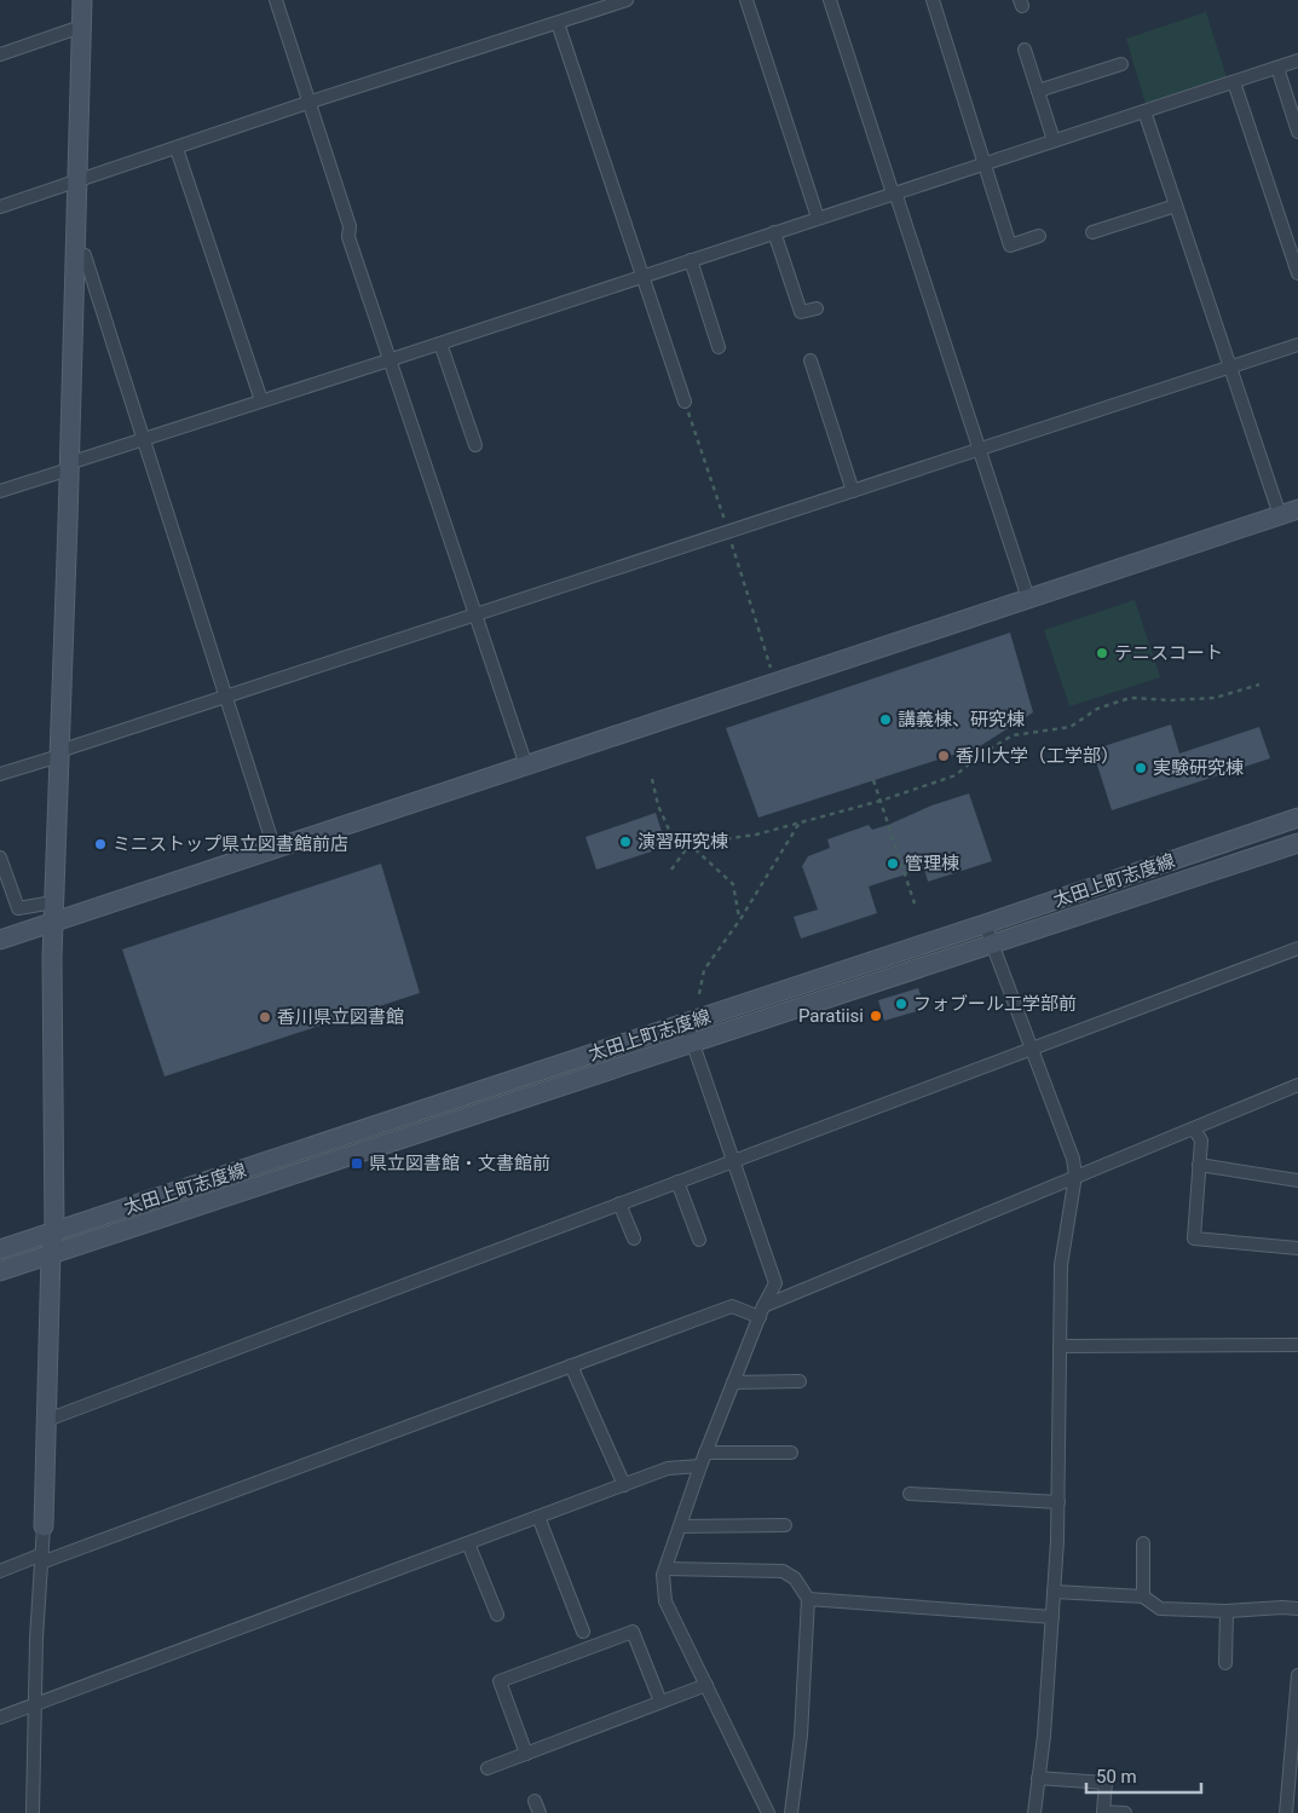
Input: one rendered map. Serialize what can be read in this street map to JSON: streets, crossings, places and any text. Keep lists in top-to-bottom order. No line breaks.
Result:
{"streets":{"street":["太田上町志度線"]},"places":{"other":["テニスコート","講義棟、研究棟","香川大学（工学部）","実験研究棟","演習研究棟","ミニストップ県立図書館前店","管理棟","フォブール工学部前","Paratiisi","香川県立図書館"],"transit":["県立図書館・文書館前"]},"scale_bar":"50 m"}
